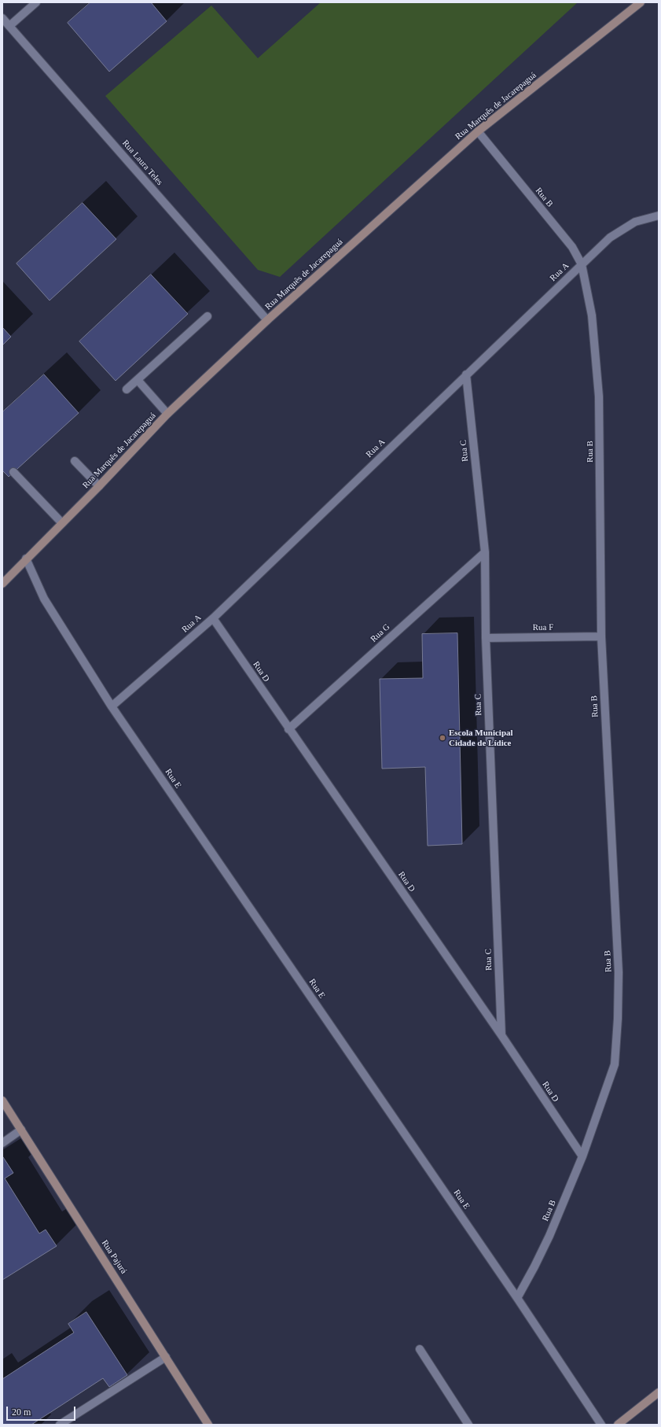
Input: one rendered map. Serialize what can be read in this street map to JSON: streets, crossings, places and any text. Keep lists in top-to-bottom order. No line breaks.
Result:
{"streets":{"street":["Rua Marquês de Jacarepaguá","Rua Laura Teles","Rua B","Rua A","Rua C","Rua F","Rua G","Rua D","Rua E","Rua Pajurá"]},"crossings":[["Rua Marquês de Jacarepaguá","Rua Laura Teles"],["Rua Marquês de Jacarepaguá","Rua B"],["Rua Marquês de Jacarepaguá","Rua E"],["Rua B","Rua A"],["Rua B","Rua F"],["Rua B","Rua D"],["Rua B","Rua E"],["Rua A","Rua C"],["Rua A","Rua D"],["Rua A","Rua E"],["Rua C","Rua F"],["Rua C","Rua G"],["Rua C","Rua D"],["Rua G","Rua D"]],"places":["Escola Municipal Cidade de Lídice"],"scale_bar":"20 m"}
